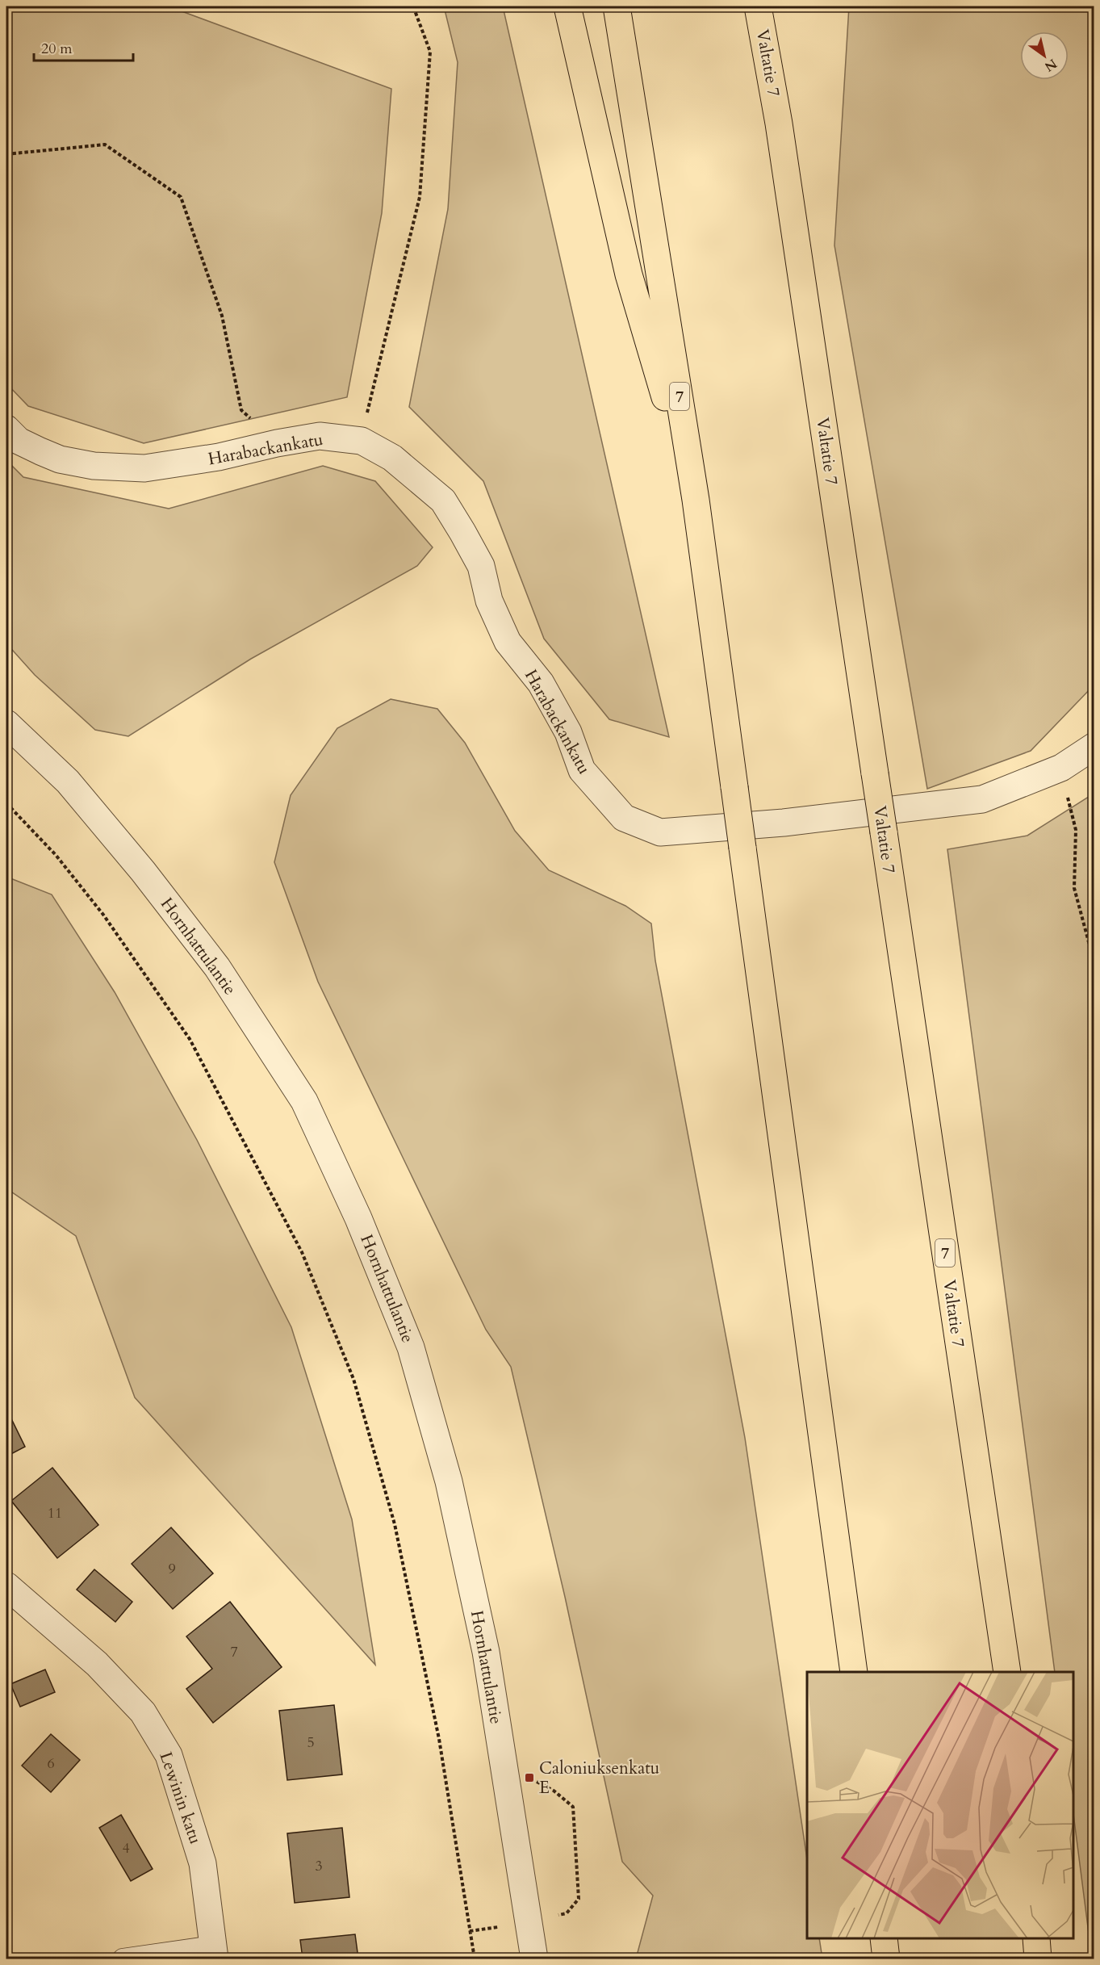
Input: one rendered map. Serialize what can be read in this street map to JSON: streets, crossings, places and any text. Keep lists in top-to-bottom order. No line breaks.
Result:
{"streets":{"highway":["Valtatie 7","7"],"street":["Harabackankatu","Hornhattulantie","Lewinin katu"]},"places":{"transit":["Caloniuksenkatu E"]},"house_numbers":["11","9","7","5","6","4","3"],"scale_bar":"20 m","north":"bottom right"}
